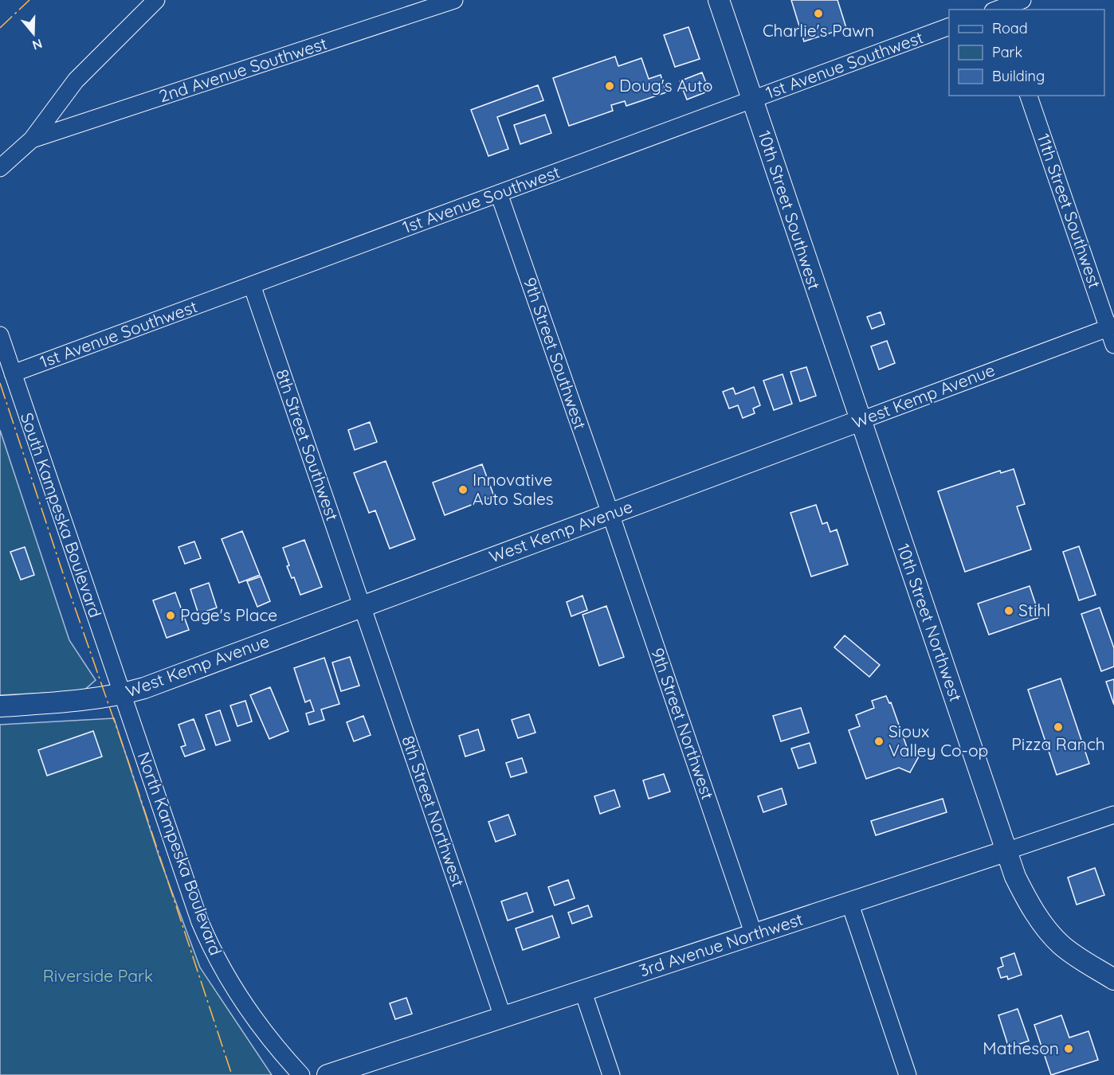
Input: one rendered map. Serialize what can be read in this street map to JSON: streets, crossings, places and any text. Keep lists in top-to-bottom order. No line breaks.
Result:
{"streets":{"main road":["10th Street Southwest","West Kemp Avenue","10th Street Northwest","3rd Avenue Northwest"],"street":["1st Avenue Southwest","2nd Avenue Southwest","11th Street Southwest","9th Street Southwest","8th Street Southwest","South Kampeska Boulevard","9th Street Northwest","8th Street Northwest","North Kampeska Boulevard"]},"crossings":[["1st Avenue Southwest","10th Street Southwest"],["1st Avenue Southwest","9th Street Southwest"],["1st Avenue Southwest","8th Street Southwest"],["1st Avenue Southwest","South Kampeska Boulevard"],["10th Street Southwest","West Kemp Avenue"],["10th Street Southwest","10th Street Northwest"],["11th Street Southwest","West Kemp Avenue"],["9th Street Southwest","West Kemp Avenue"],["9th Street Southwest","9th Street Northwest"],["West Kemp Avenue","8th Street Southwest"],["West Kemp Avenue","South Kampeska Boulevard"],["West Kemp Avenue","10th Street Northwest"],["West Kemp Avenue","9th Street Northwest"],["West Kemp Avenue","8th Street Northwest"],["West Kemp Avenue","North Kampeska Boulevard"],["8th Street Southwest","8th Street Northwest"],["South Kampeska Boulevard","North Kampeska Boulevard"],["10th Street Northwest","3rd Avenue Northwest"],["9th Street Northwest","3rd Avenue Northwest"],["8th Street Northwest","3rd Avenue Northwest"]],"parks":["Riverside Park"],"places":["Charlie's Pawn","Doug's Auto","Innovative Auto Sales","Stihl","Page's Place","Pizza Ranch","Sioux Valley Co-op","Matheson"],"legend":["Road","Park","Building"],"north":"bottom"}
